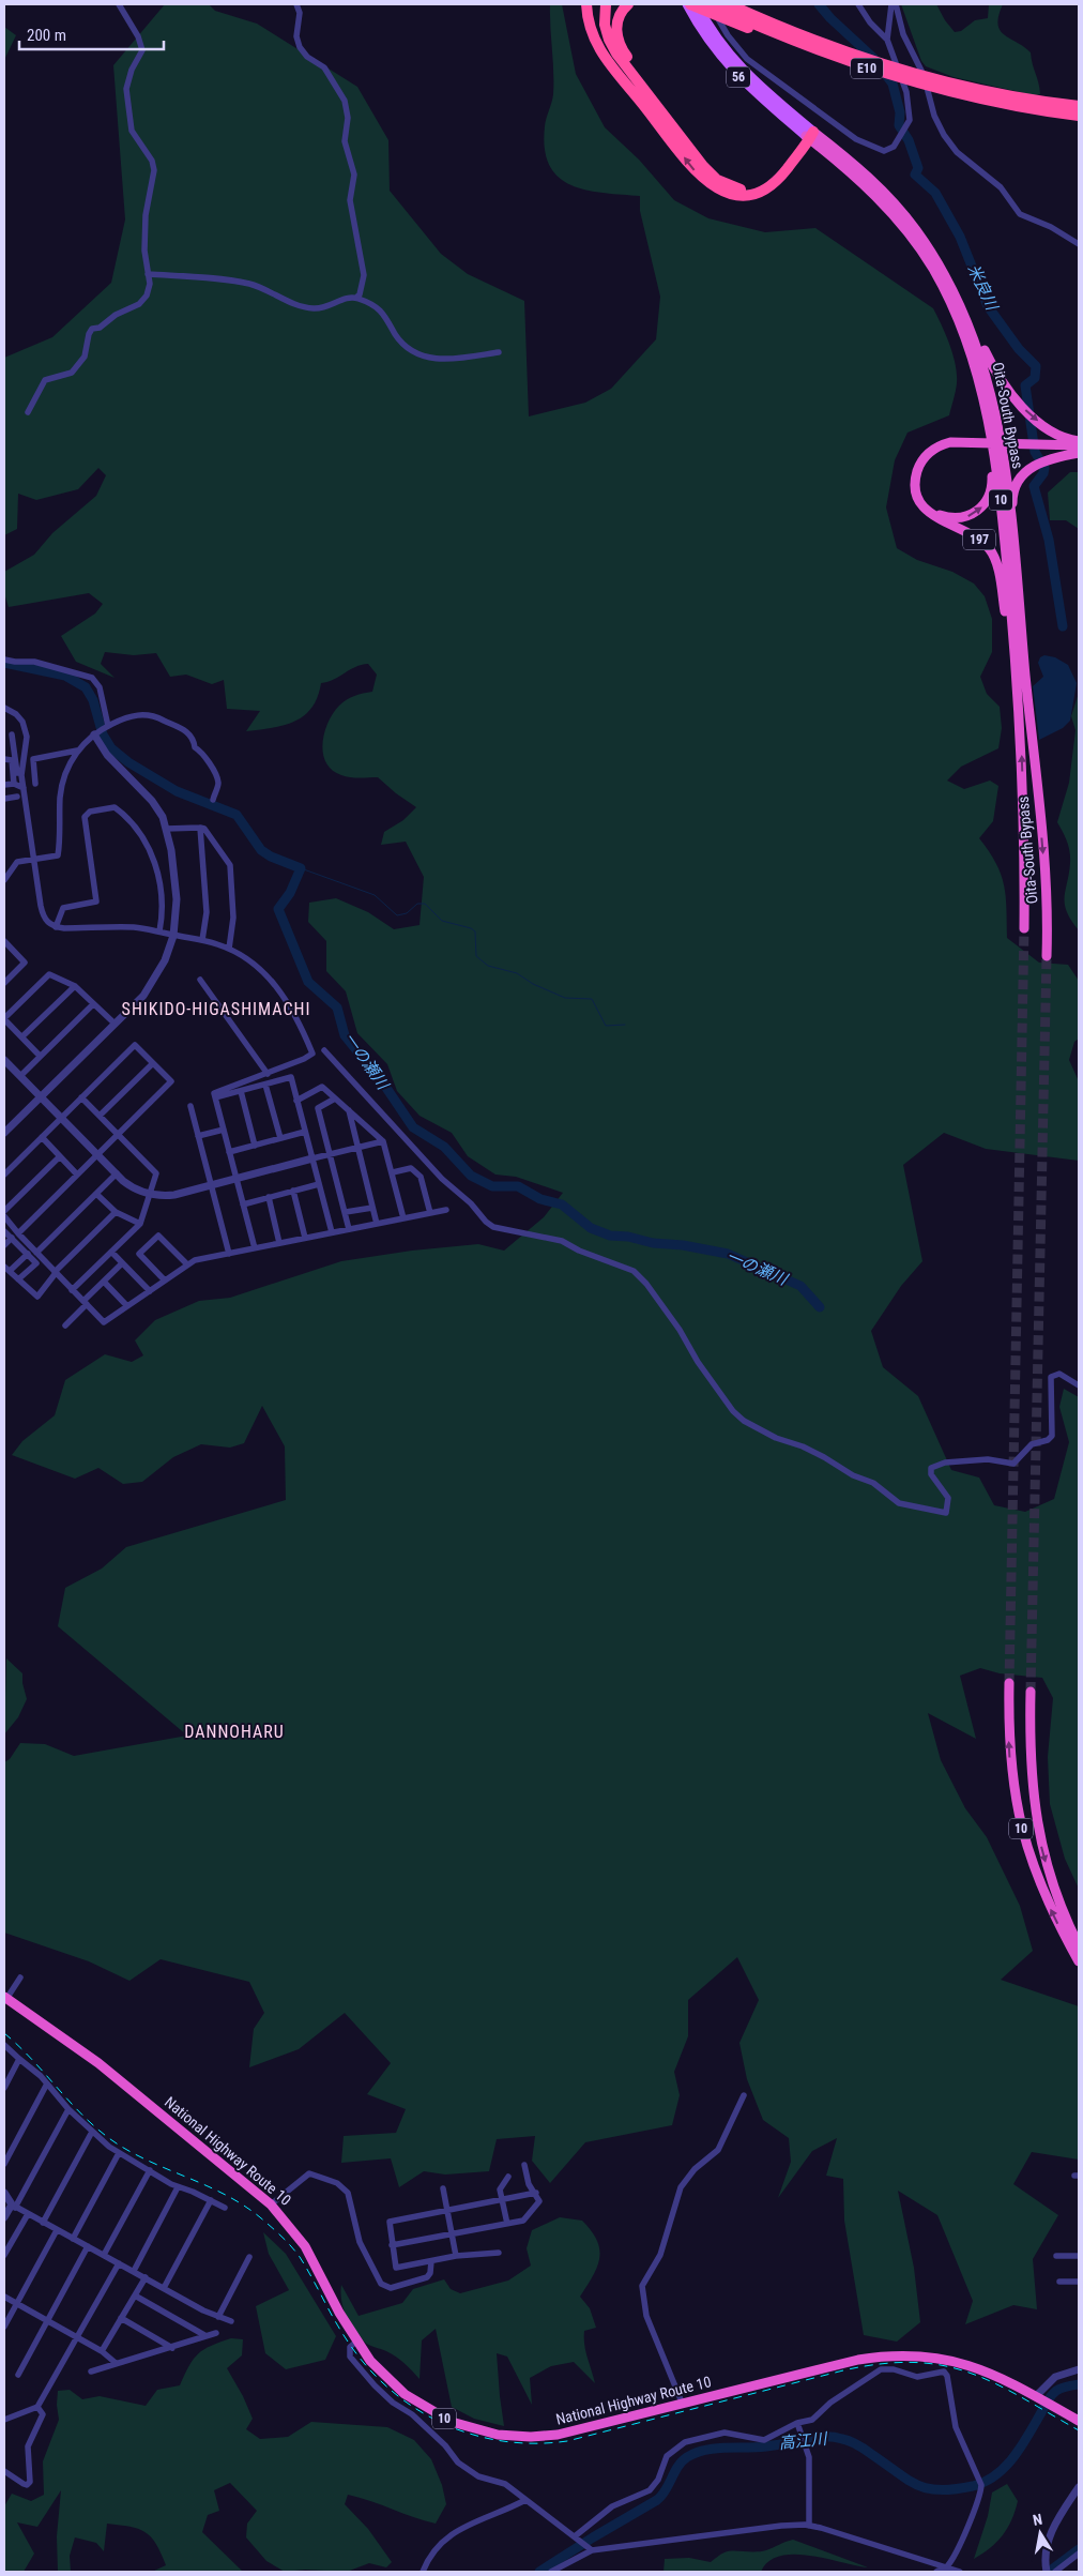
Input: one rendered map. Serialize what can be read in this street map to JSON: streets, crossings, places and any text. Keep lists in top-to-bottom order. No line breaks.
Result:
{"streets":{"highway":["E10","Oita-South Bypass","10","197","National Highway Route 10"],"main road":["56"]},"crossings":[["56","Oita-South Bypass"],["Oita-South Bypass","197"]],"districts":["SHIKIDO-HIGASHIMACHI","DANNOHARU"],"water":["米良川","一の瀬川","高江川"],"scale_bar":"200 m","north":"top"}
